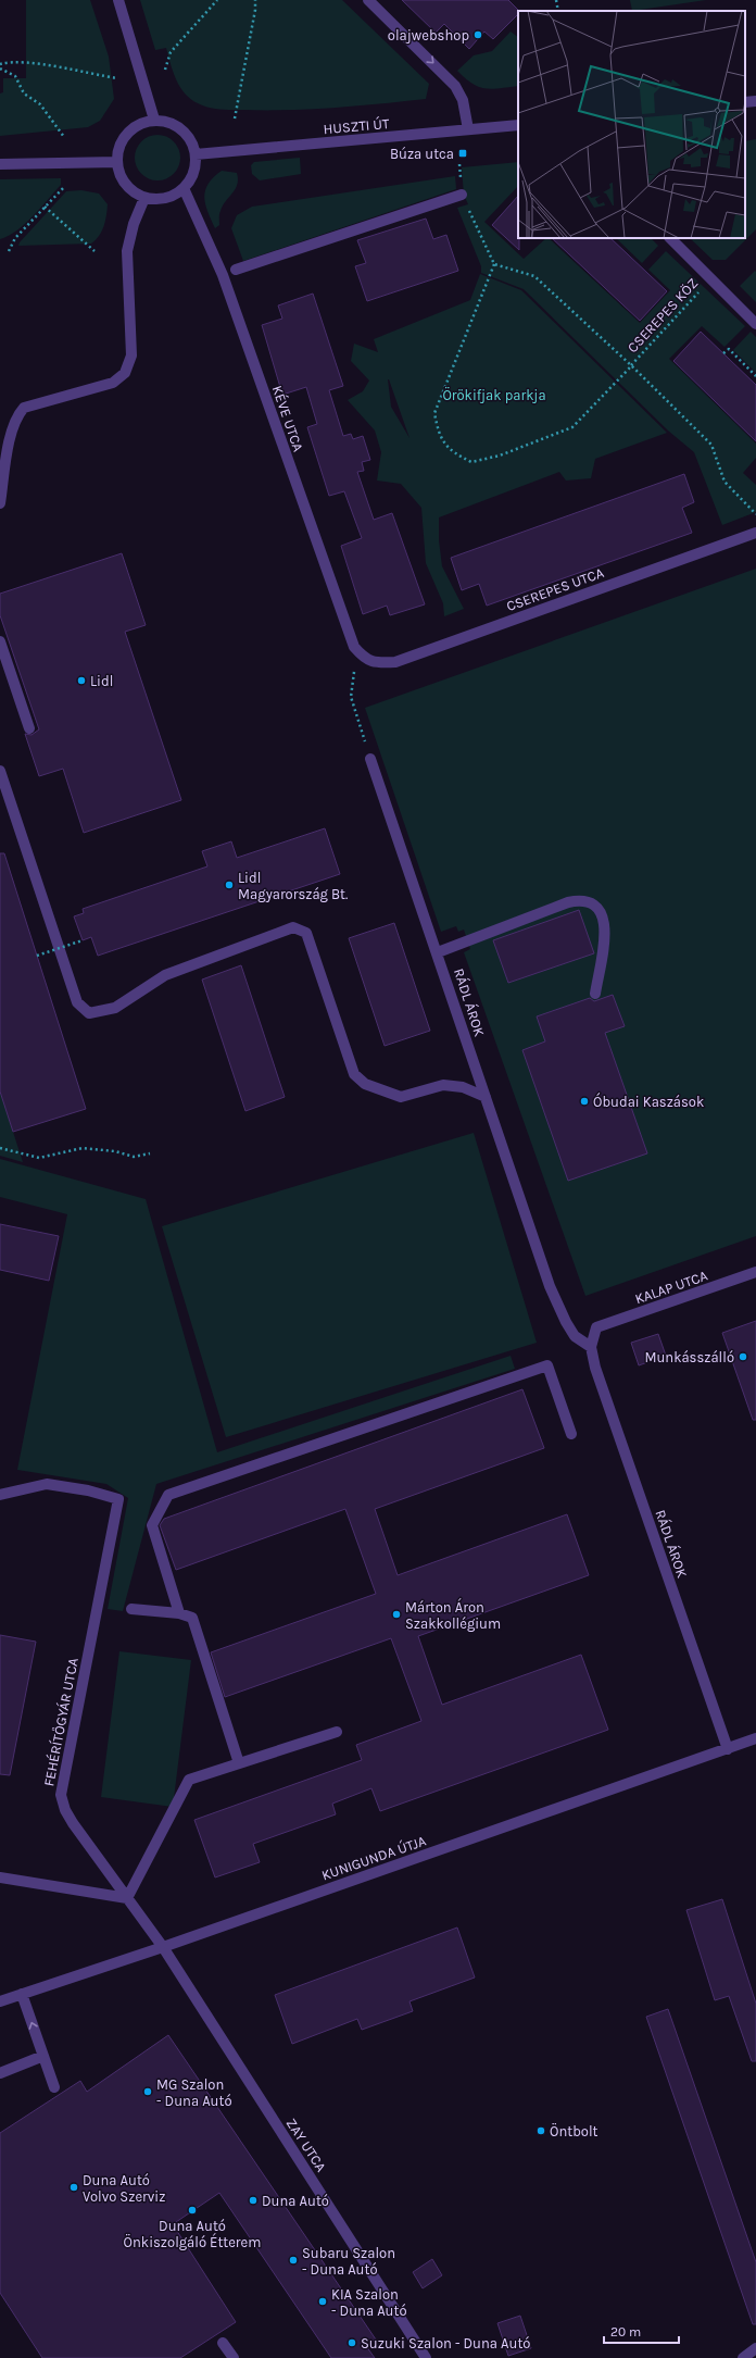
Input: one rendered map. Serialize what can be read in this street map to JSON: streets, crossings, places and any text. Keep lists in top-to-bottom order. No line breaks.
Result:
{"streets":{"street":["HUSZTI ÚT","KÉVE UTCA","CSEREPES UTCA","RÁDL ÁROK","KALAP UTCA","FEHÉRÍTŐGYÁR UTCA","KUNIGUNDA ÚTJA","ZAY UTCA"],"path":["CSEREPES KÖZ"]},"crossings":[["HUSZTI ÚT","KÉVE UTCA"],["KÉVE UTCA","CSEREPES UTCA"],["RÁDL ÁROK","KALAP UTCA"],["RÁDL ÁROK","KUNIGUNDA ÚTJA"],["FEHÉRÍTŐGYÁR UTCA","KUNIGUNDA ÚTJA"],["FEHÉRÍTŐGYÁR UTCA","ZAY UTCA"],["KUNIGUNDA ÚTJA","ZAY UTCA"]],"parks":["Örökifjak parkja"],"places":{"other":["olajwebshop","Lidl","Lidl Magyarország Bt.","Óbudai Kaszások","Munkásszálló","Márton Áron Szakkollégium","MG Szalon - Duna Autó","Öntbolt","Duna Autó Volvo Szerviz","Duna Autó","Duna Autó Önkiszolgáló Étterem","Subaru Szalon - Duna Autó","KIA Szalon - Duna Autó","Suzuki Szalon - Duna Autó"],"transit":["Búza utca"]},"scale_bar":"20 m"}
